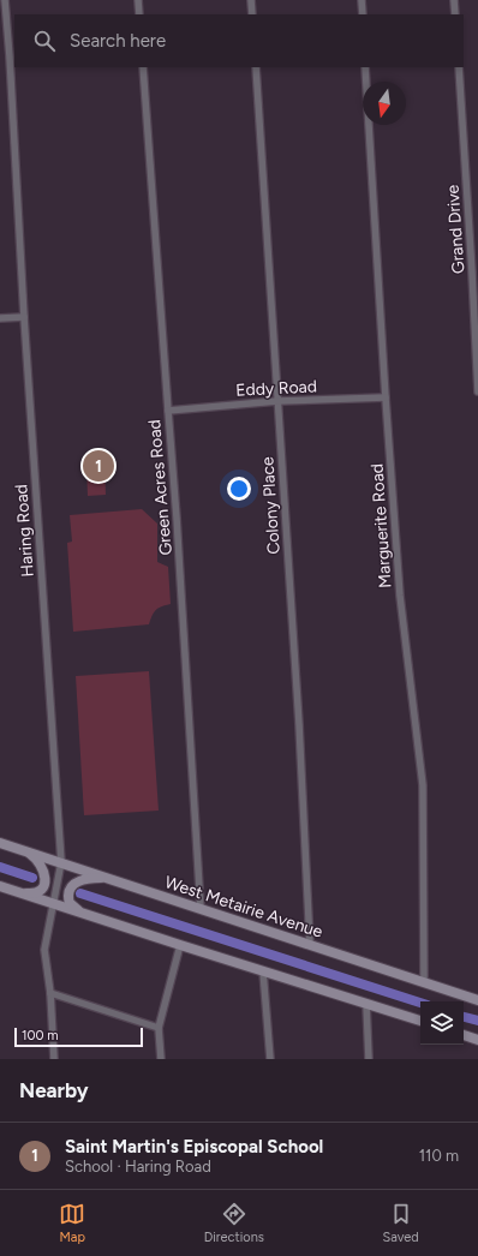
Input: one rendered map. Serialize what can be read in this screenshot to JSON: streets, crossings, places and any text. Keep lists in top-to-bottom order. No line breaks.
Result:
{"streets":{"main road":["West Metairie Avenue"],"street":["Grand Drive","Eddy Road","Green Acres Road","Colony Place","Marguerite Road","Haring Road"]},"crossings":[["Eddy Road","Green Acres Road"],["Eddy Road","Colony Place"],["Eddy Road","Marguerite Road"],["Green Acres Road","West Metairie Avenue"],["Colony Place","West Metairie Avenue"],["Marguerite Road","West Metairie Avenue"],["Haring Road","West Metairie Avenue"]],"scale_bar":"100 m","north":"bottom","page":{"search":"Search here","pins":"1","scale":"100 m","heading":"Nearby","list":[{"mark":"1","name":"Saint Martin's Episcopal School","note":"School · Haring Road","value":"110 m"}],"nav":["Map","Directions","Saved"]}}
